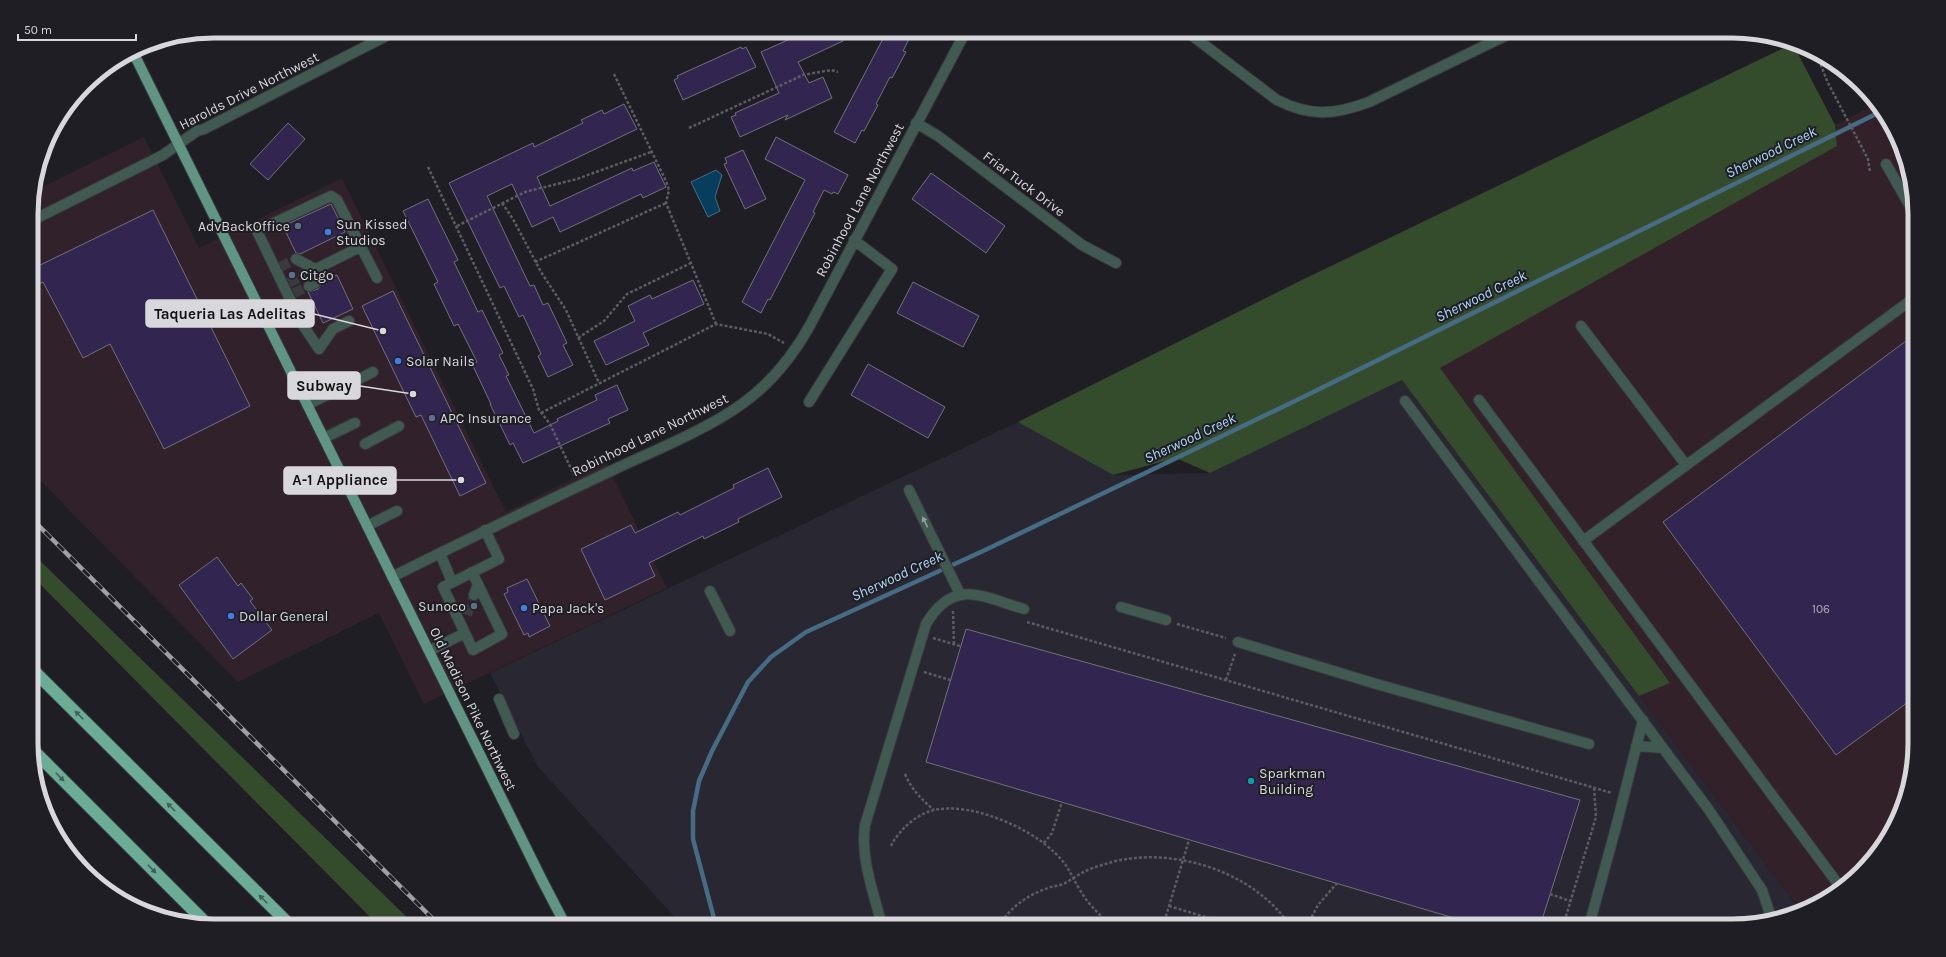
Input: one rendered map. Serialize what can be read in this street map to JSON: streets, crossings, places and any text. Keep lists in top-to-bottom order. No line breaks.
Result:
{"streets":{"main road":["Old Madison Pike Northwest"],"street":["Harolds Drive Northwest","Friar Tuck Drive","Robinhood Lane Northwest"]},"crossings":[["Harolds Drive Northwest","Old Madison Pike Northwest"],["Friar Tuck Drive","Robinhood Lane Northwest"],["Robinhood Lane Northwest","Old Madison Pike Northwest"]],"water":["Sherwood Creek"],"places":["AdvBackOffice","Sun Kissed Studios","Citgo","Taqueria Las Adelitas","Solar Nails","Subway","APC Insurance","A-1 Appliance","Sunoco","Papa Jack's","Dollar General","Sparkman Building"],"house_numbers":["106"],"scale_bar":"50 m"}
